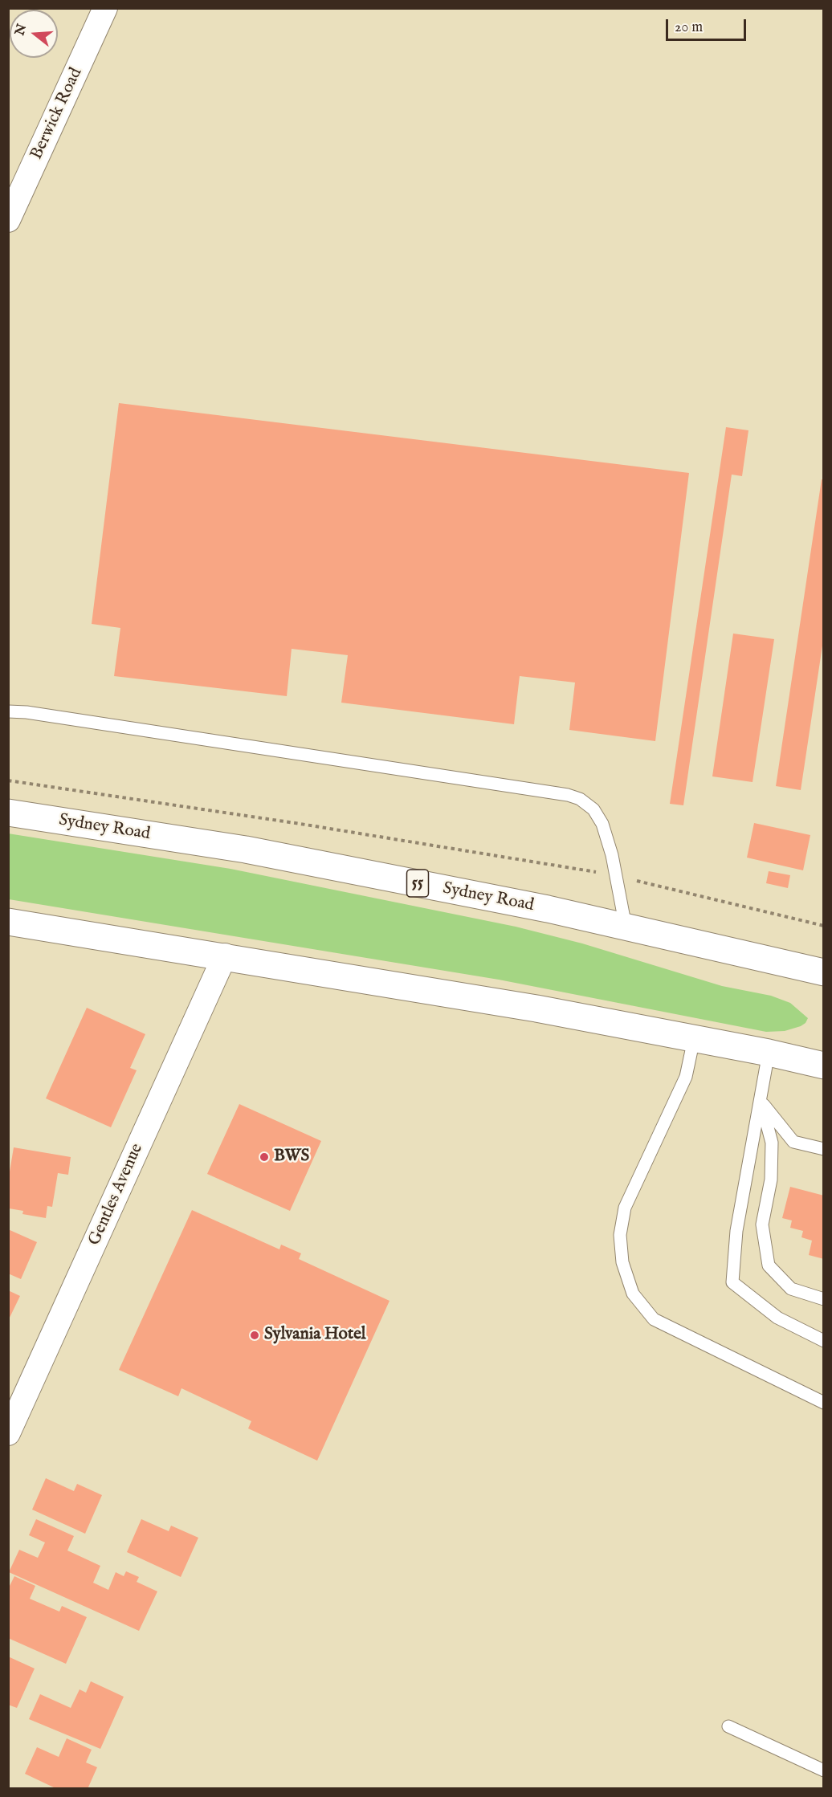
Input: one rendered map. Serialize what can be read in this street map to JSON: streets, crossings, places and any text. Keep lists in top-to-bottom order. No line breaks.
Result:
{"streets":{"highway":["Sydney Road","55"],"street":["Berwick Road","Gentles Avenue"]},"places":["BWS","Sylvania Hotel"],"scale_bar":"20 m","north":"left"}
